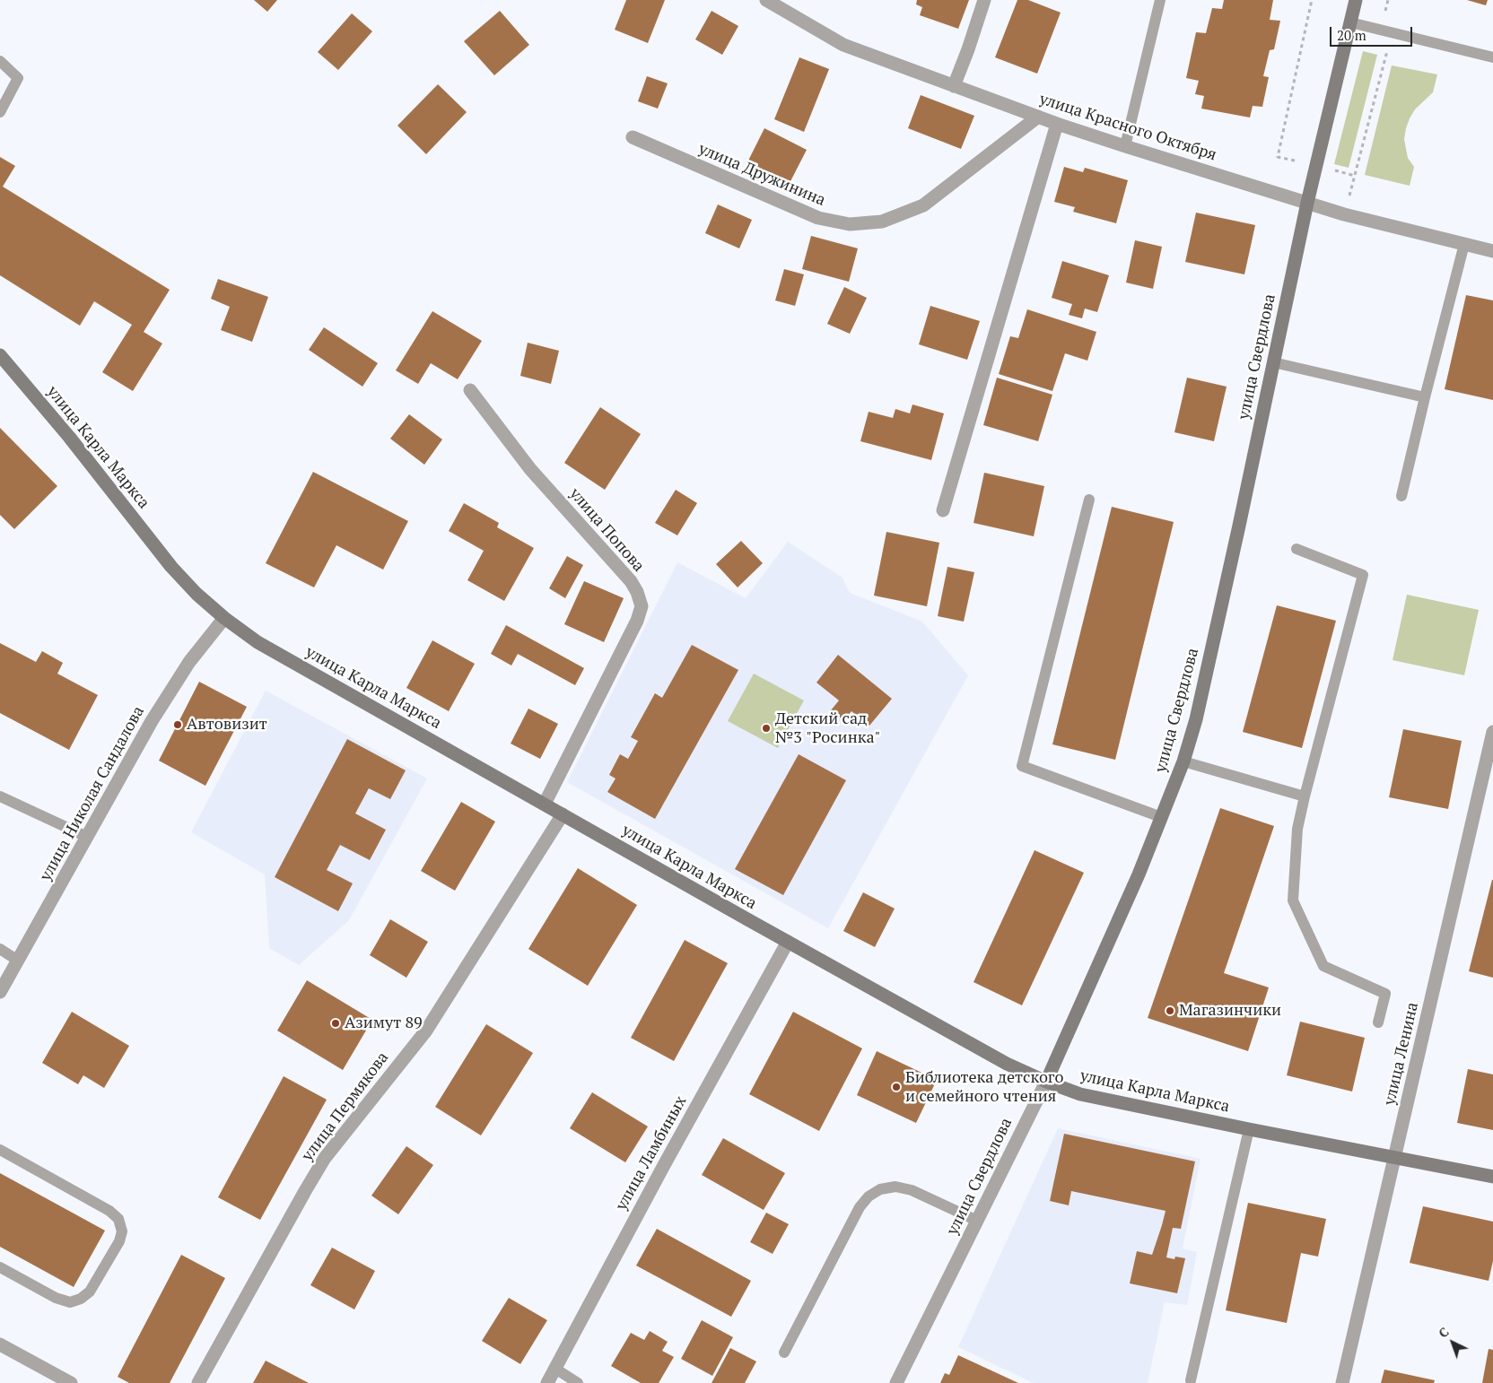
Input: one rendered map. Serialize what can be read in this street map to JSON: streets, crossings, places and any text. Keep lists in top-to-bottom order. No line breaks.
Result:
{"streets":{"street":["улица Красного Октября","улица Дружинина","улица Свердлова","улица Карла Маркса","улица Попова","улица Николая Сандалова","улица Ленина","улица Пермякова","улица Ламбиных"]},"crossings":[["улица Красного Октября","улица Дружинина"],["улица Красного Октября","улица Свердлова"],["улица Свердлова","улица Карла Маркса"],["улица Карла Маркса","улица Попова"],["улица Карла Маркса","улица Николая Сандалова"],["улица Карла Маркса","улица Ленина"],["улица Карла Маркса","улица Пермякова"],["улица Карла Маркса","улица Ламбиных"]],"places":["Автовизит","Детский сад №3 \"Росинка\"","Магазинчики","Азимут 89","Библиотека детского и семейного чтения"],"scale_bar":"20 m","north":"top left"}
